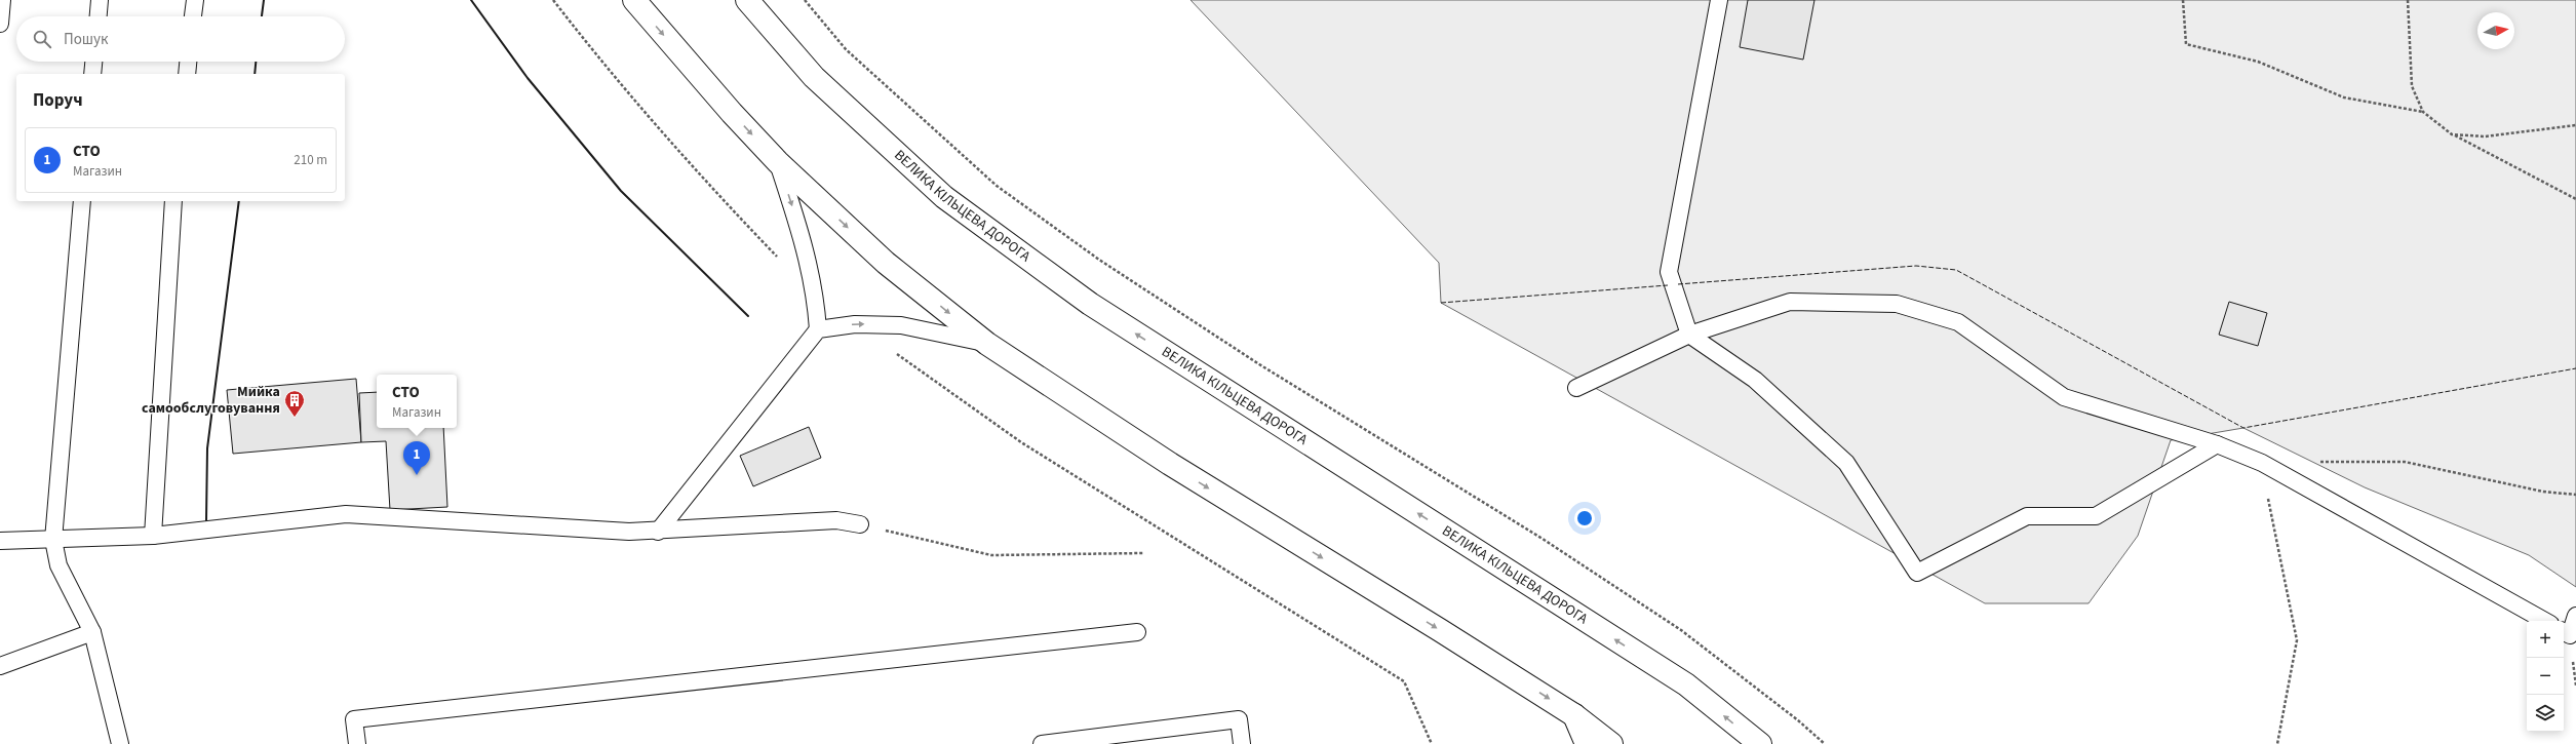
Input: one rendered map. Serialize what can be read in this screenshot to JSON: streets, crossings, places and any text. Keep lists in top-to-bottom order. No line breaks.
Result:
{"streets":{"main road":["ВЕЛИКА КІЛЬЦЕВА ДОРОГА"]},"places":{"building":["Мийка самообслуговування"]},"north":"right","page":{"search":"Пошук","heading":"Поруч","list":[{"mark":"1","name":"СТО","note":"Магазин","value":"210 m"}],"popup":["СТО","Магазин"],"pins":"1","map_buttons":["+","−"]}}
